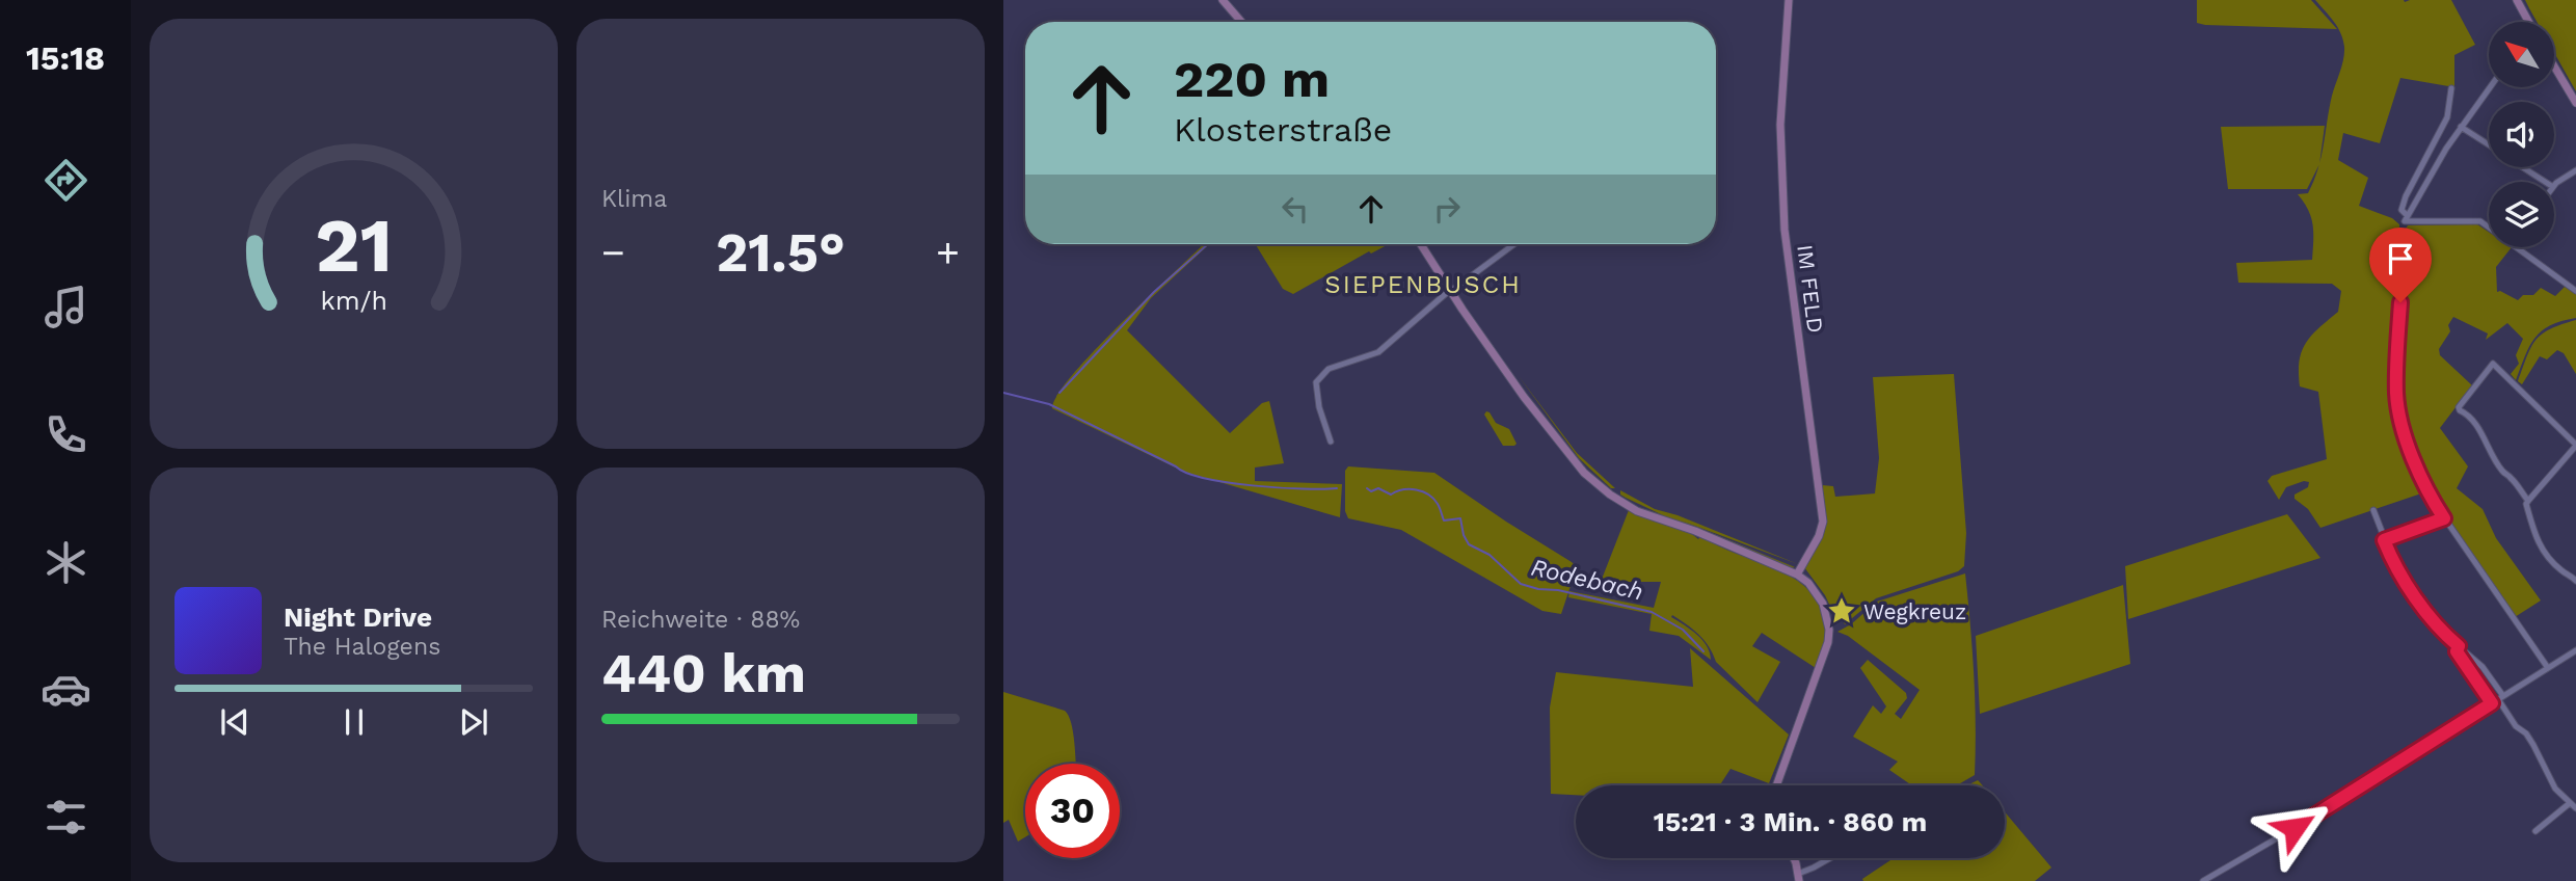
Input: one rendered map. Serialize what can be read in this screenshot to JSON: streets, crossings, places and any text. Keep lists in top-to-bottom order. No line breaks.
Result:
{"streets":{"main road":["IM FELD"]},"districts":["SIEPENBUSCH"],"water":["Rodebach"],"places":{"place":["Wegkreuz"]},"north":"top left","page":{"tabs":"15:18","tile":["Klima",["Reichweite · 88%","440 km"]],"turn":["220 m","Klosterstraße"],"heat":["−","21.5°","+"],"song":["Night Drive","The Halogens"],"limit":"30","trip":"15:21 · 3 Min. · 860 m","gauge":["21","km/h"]}}
